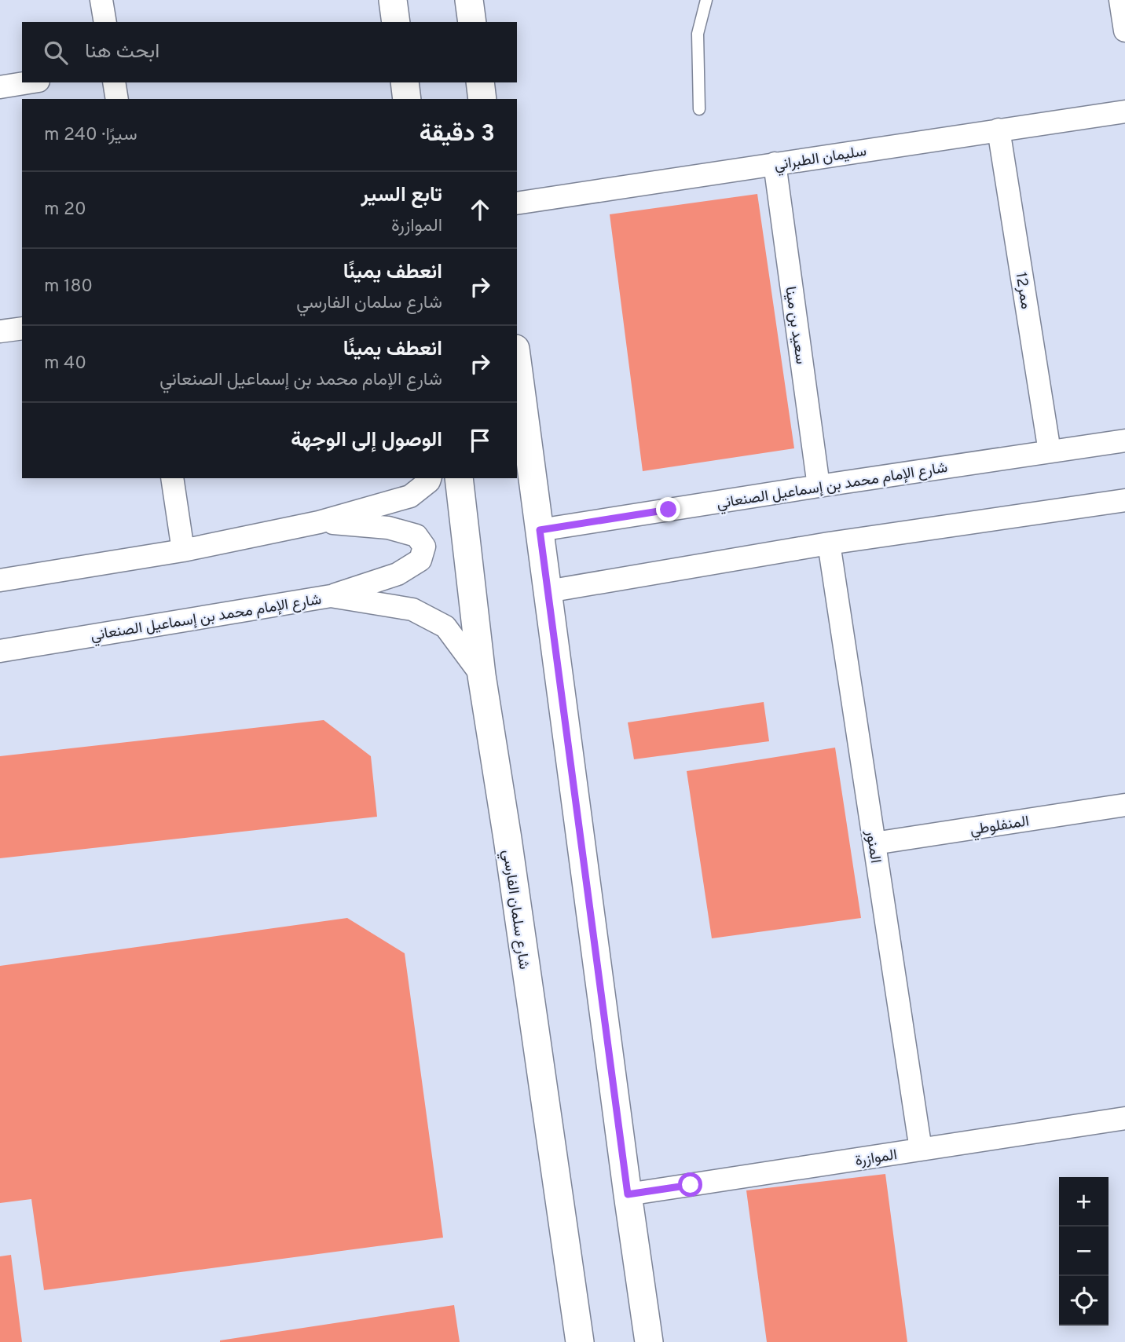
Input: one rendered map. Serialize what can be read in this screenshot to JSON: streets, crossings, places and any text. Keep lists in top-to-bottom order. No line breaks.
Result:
{"streets":{"street":["سليمان الطبراني","ممر12","سعيد بن مينا","شارع الإمام محمد بن إسماعيل الصنعاني","المنفلوطي","المنور","شارع سلمان الفارسي","الموازرة"]},"crossings":[["سليمان الطبراني","ممر12"],["سليمان الطبراني","سعيد بن مينا"],["ممر12","شارع الإمام محمد بن إسماعيل الصنعاني"],["سعيد بن مينا","شارع الإمام محمد بن إسماعيل الصنعاني"],["شارع الإمام محمد بن إسماعيل الصنعاني","شارع سلمان الفارسي"],["المنفلوطي","المنور"],["المنور","الموازرة"]],"page":{"search":"ابحث هنا","heading":["3 دقيقة","سيرًا · 240 m"],"list":[["تابع السير","الموازرة","20 m"],["انعطف يمينًا","شارع سلمان الفارسي","180 m"],["انعطف يمينًا","شارع الإمام محمد بن إسماعيل الصنعاني","40 m"],"الوصول إلى الوجهة"],"map_buttons":["+","−"]}}
